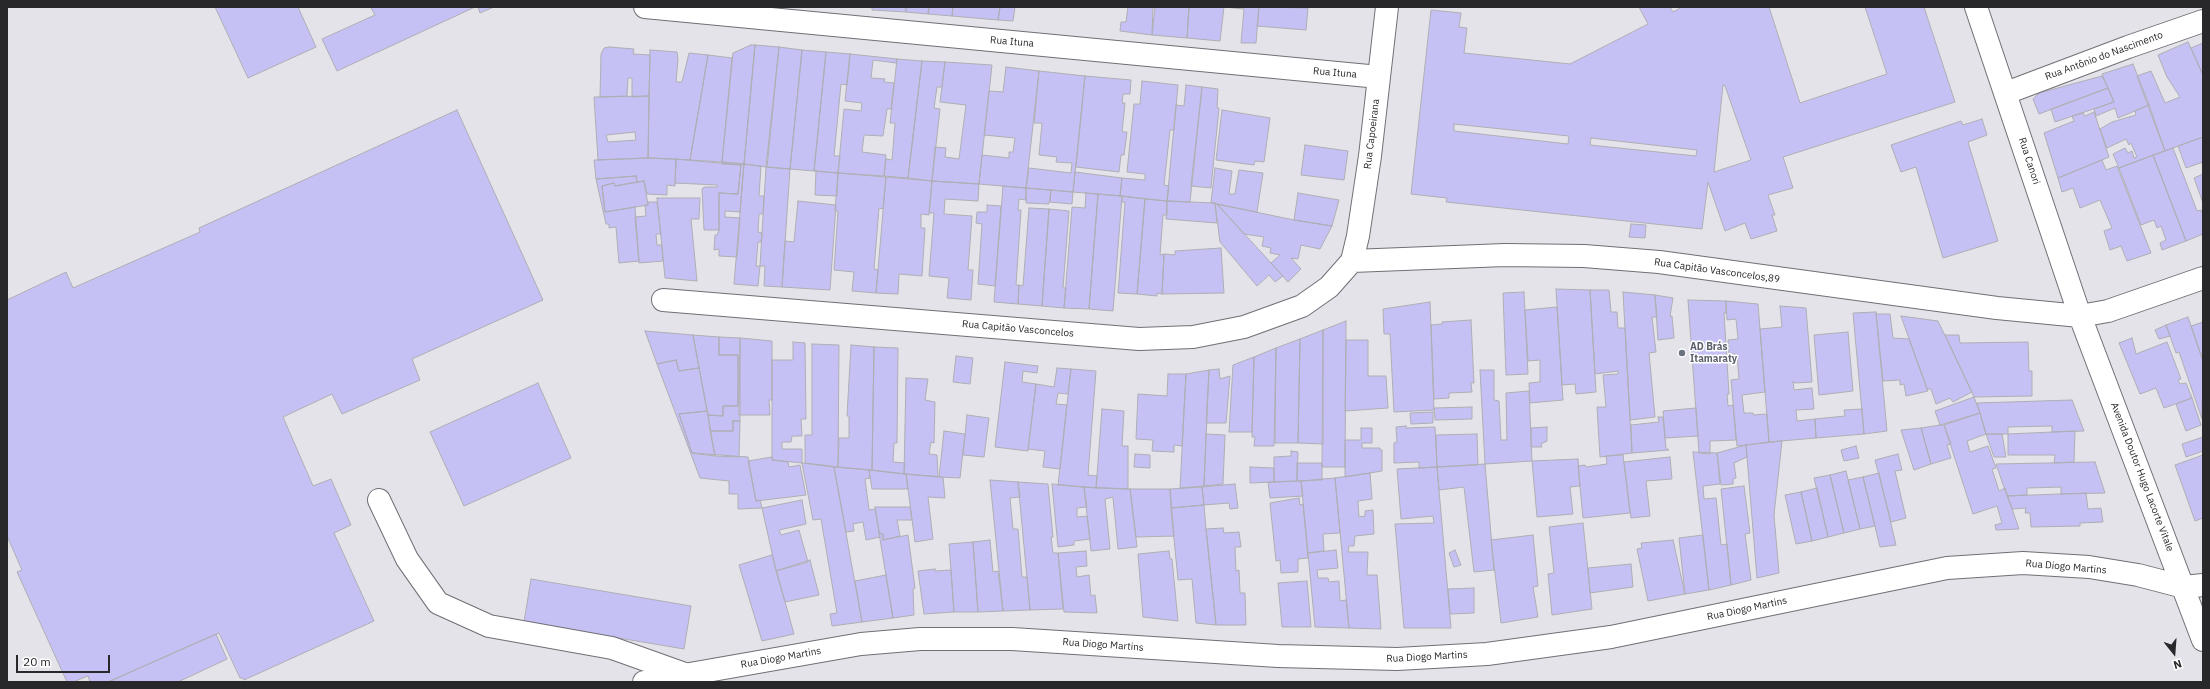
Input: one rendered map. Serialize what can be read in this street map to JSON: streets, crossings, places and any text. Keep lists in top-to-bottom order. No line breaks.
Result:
{"streets":{"street":["Rua Ituna","Rua Antônio do Nascimento","Rua Capoeirana","Rua Canori","Rua Capitão Vasconcelos,89","Rua Capitão Vasconcelos","Avenida Doutor Hugo Lacorte Vitale","Rua Diogo Martins"]},"crossings":[["Rua Ituna","Rua Capoeirana"],["Rua Antônio do Nascimento","Rua Canori"],["Rua Capoeirana","Rua Capitão Vasconcelos,89"],["Rua Capoeirana","Rua Capitão Vasconcelos"],["Rua Canori","Rua Capitão Vasconcelos,89"],["Rua Canori","Avenida Doutor Hugo Lacorte Vitale"],["Rua Capitão Vasconcelos,89","Rua Capitão Vasconcelos"],["Rua Capitão Vasconcelos,89","Avenida Doutor Hugo Lacorte Vitale"],["Avenida Doutor Hugo Lacorte Vitale","Rua Diogo Martins"]],"places":["AD Brás Itamaraty"],"scale_bar":"20 m","north":"bottom"}
